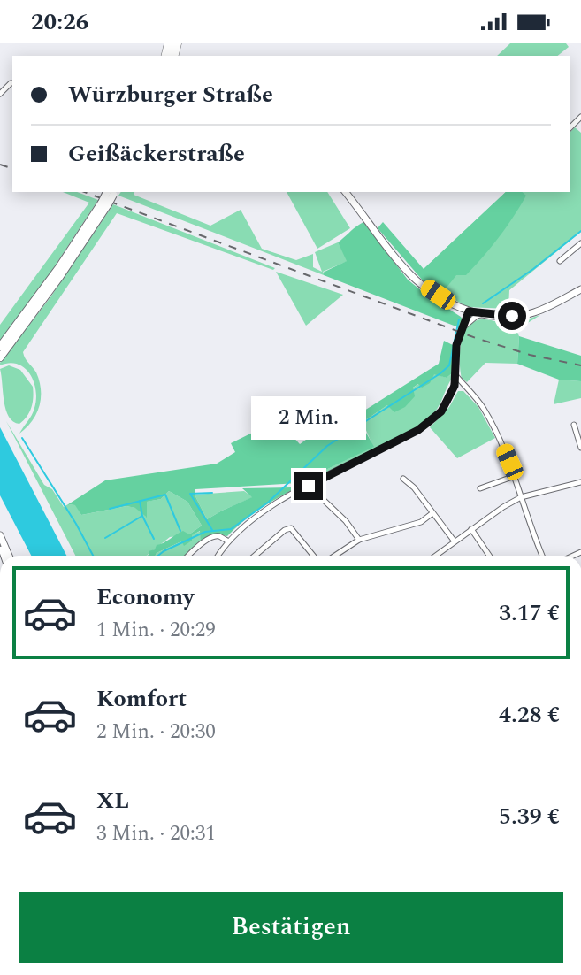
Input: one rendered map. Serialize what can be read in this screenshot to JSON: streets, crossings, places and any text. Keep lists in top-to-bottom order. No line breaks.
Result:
{"page":{"status":"20:26","banner":["Würzburger Straße","Geißäckerstraße"],"bubble":"2 Min.","list":[{"name":"Economy","note":"1 Min. · 20:29","value":"3.17 €"},{"name":"Komfort","note":"2 Min. · 20:30","value":"4.28 €"},{"name":"XL","note":"3 Min. · 20:31","value":"5.39 €"}],"buttons":"Bestätigen"}}
